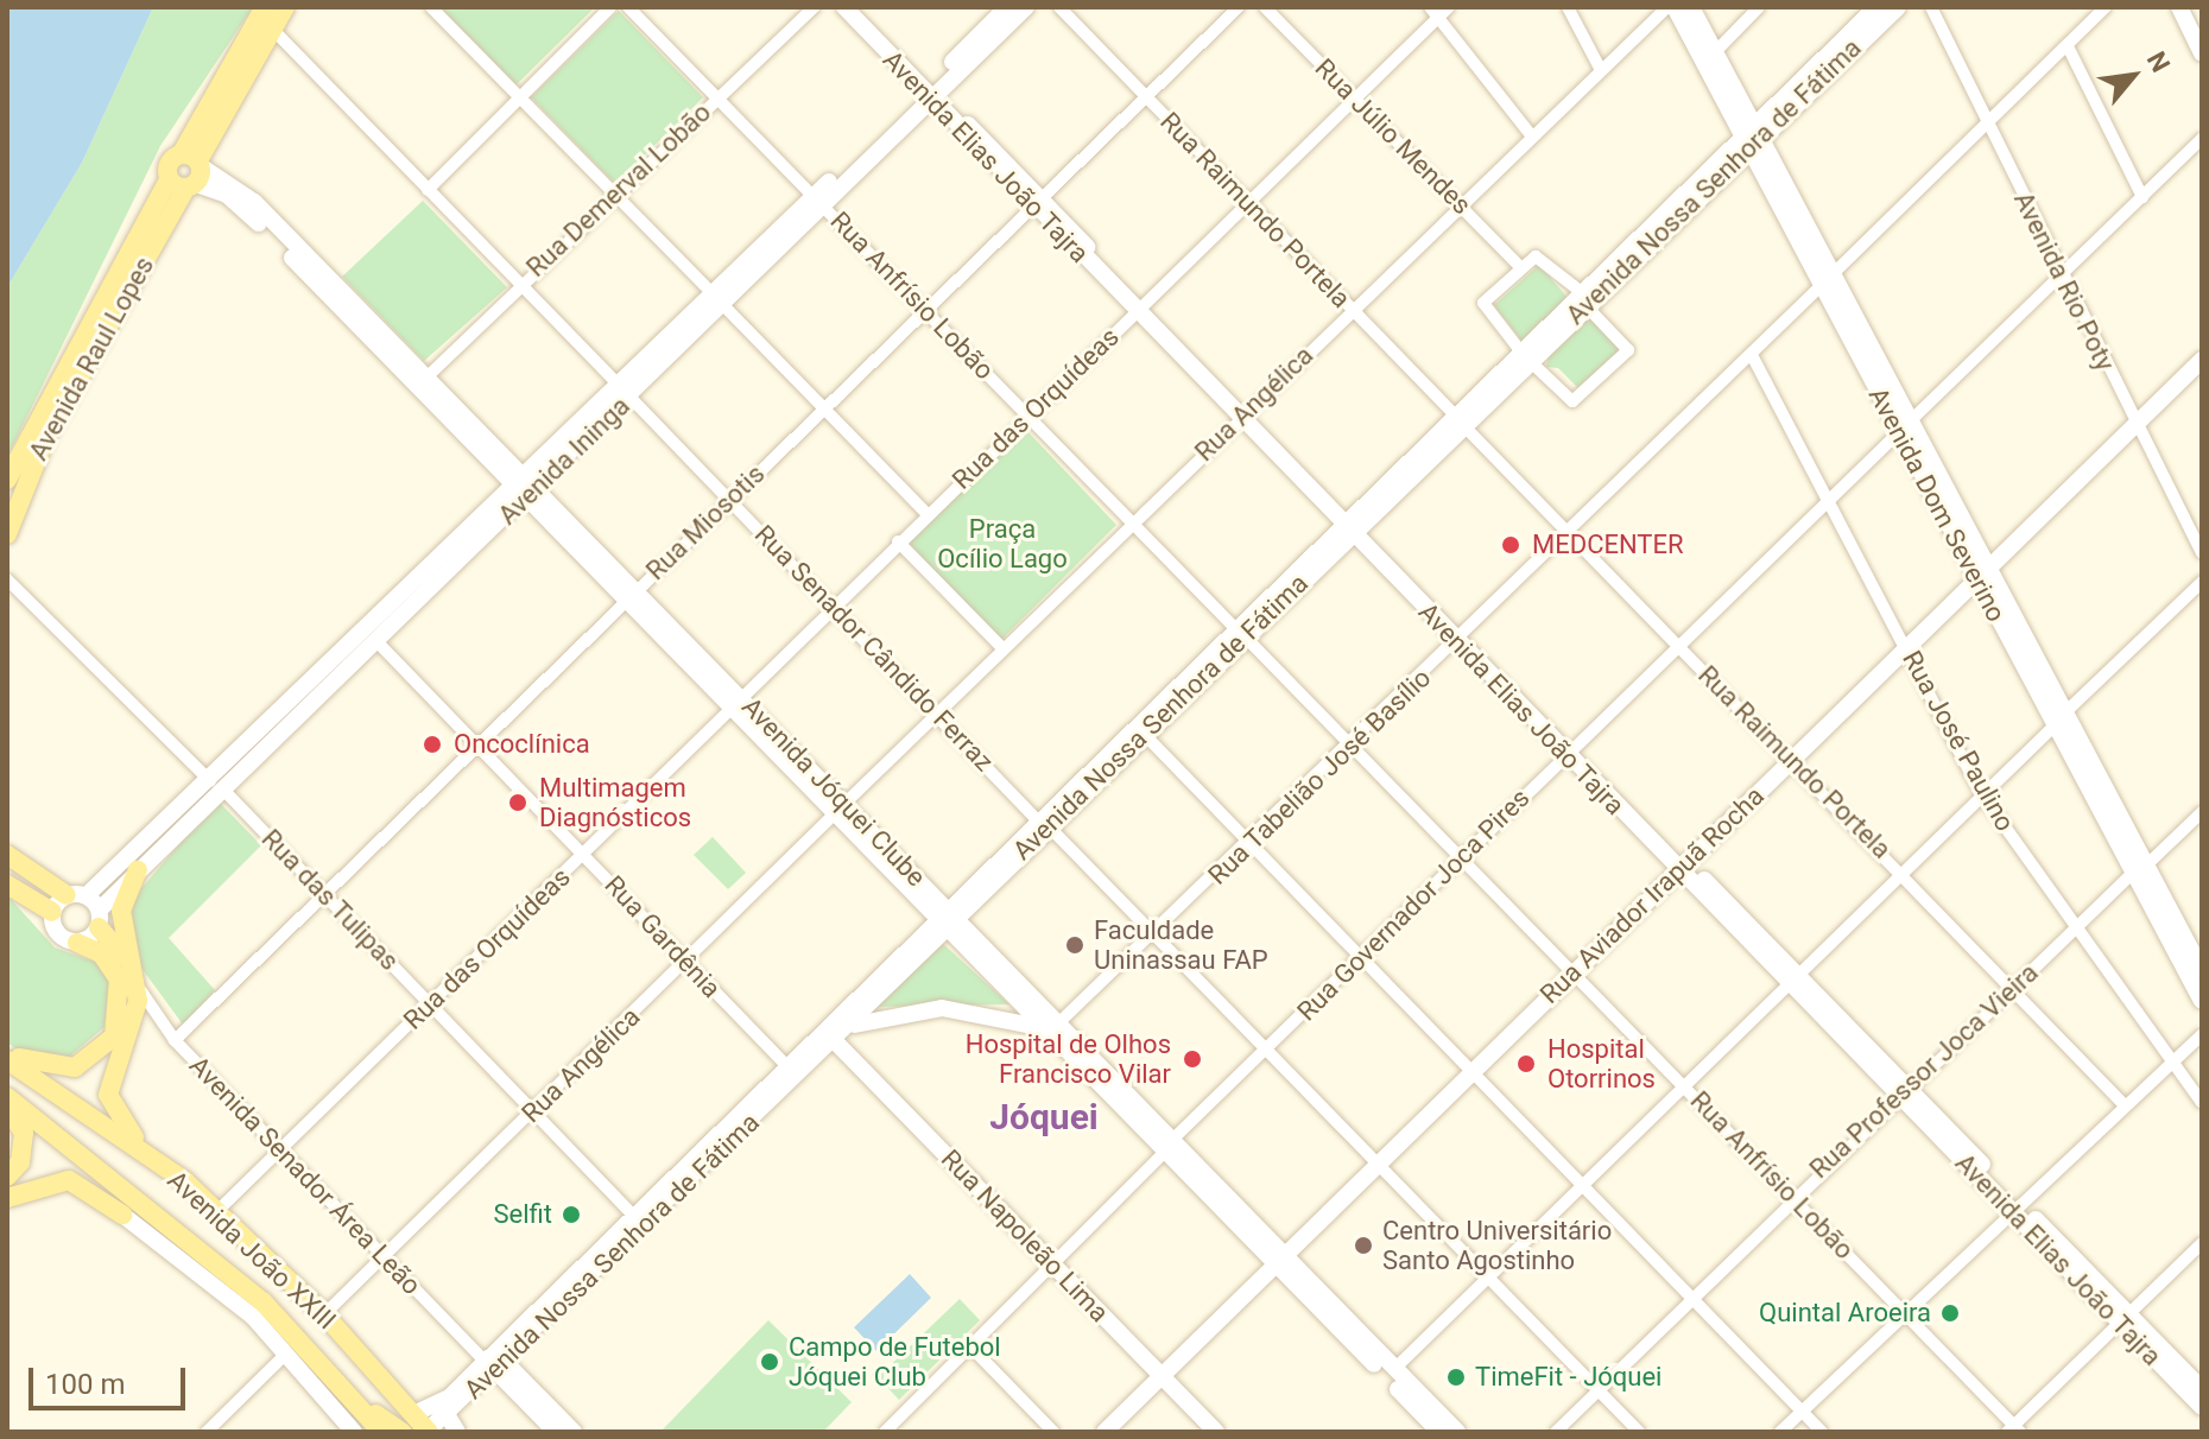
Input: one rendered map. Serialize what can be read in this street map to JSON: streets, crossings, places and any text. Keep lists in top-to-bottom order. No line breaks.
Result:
{"streets":{"main road":["Avenida Elias João Tajra","Avenida Nossa Senhora de Fátima","Avenida Raul Lopes","Avenida Ininga","Avenida Dom Severino","Avenida Jóquei Clube","Rua Aviador Irapuã Rocha","Avenida Senador Área Leão","Rua Napoleão Lima","Avenida João XXIII"],"street":["Rua Júlio Mendes","Rua Demerval Lobão","Rua Raimundo Portela","Avenida Rio Poty","Rua Anfrísio Lobão","Rua Angélica","Rua das Orquídeas","Rua Miosotis","Rua Senador Cândido Ferraz","Rua José Paulino","Rua Tabelião José Basílio","Rua das Tulipas","Rua Governador Joca Pires","Rua Gardênia","Rua Professor Joca Vieira"]},"crossings":[["Rua Júlio Mendes","Rua Angélica"],["Rua Júlio Mendes","Rua das Orquídeas"],["Avenida Elias João Tajra","Avenida Nossa Senhora de Fátima"],["Avenida Elias João Tajra","Rua Angélica"],["Avenida Elias João Tajra","Rua das Orquídeas"],["Avenida Elias João Tajra","Avenida Ininga"],["Avenida Elias João Tajra","Rua Miosotis"],["Avenida Elias João Tajra","Rua Tabelião José Basílio"],["Avenida Elias João Tajra","Rua Aviador Irapuã Rocha"],["Avenida Elias João Tajra","Rua Governador Joca Pires"],["Avenida Elias João Tajra","Rua Professor Joca Vieira"],["Avenida Nossa Senhora de Fátima","Rua Raimundo Portela"],["Avenida Nossa Senhora de Fátima","Rua Anfrísio Lobão"],["Avenida Nossa Senhora de Fátima","Avenida Dom Severino"],["Avenida Nossa Senhora de Fátima","Rua Senador Cândido Ferraz"],["Avenida Nossa Senhora de Fátima","Avenida Jóquei Clube"],["Avenida Nossa Senhora de Fátima","Rua das Tulipas"],["Avenida Nossa Senhora de Fátima","Rua Gardênia"],["Avenida Nossa Senhora de Fátima","Avenida Senador Área Leão"],["Avenida Nossa Senhora de Fátima","Rua Napoleão Lima"],["Avenida Nossa Senhora de Fátima","Avenida João XXIII"],["Rua Demerval Lobão","Rua Anfrísio Lobão"],["Rua Demerval Lobão","Rua Senador Cândido Ferraz"],["Rua Demerval Lobão","Avenida Jóquei Clube"],["Rua Raimundo Portela","Rua Angélica"],["Rua Raimundo Portela","Rua das Orquídeas"],["Rua Raimundo Portela","Rua Miosotis"],["Rua Raimundo Portela","Rua Tabelião José Basílio"],["Rua Raimundo Portela","Rua Aviador Irapuã Rocha"],["Rua Raimundo Portela","Rua Governador Joca Pires"],["Rua Raimundo Portela","Rua Professor Joca Vieira"],["Avenida Rio Poty","Rua Tabelião José Basílio"],["Avenida Rio Poty","Rua Aviador Irapuã Rocha"],["Avenida Rio Poty","Rua Governador Joca Pires"],["Rua Anfrísio Lobão","Rua Angélica"],["Rua Anfrísio Lobão","Rua das Orquídeas"],["Rua Anfrísio Lobão","Avenida Ininga"],["Rua Anfrísio Lobão","Rua Miosotis"],["Rua Anfrísio Lobão","Rua Tabelião José Basílio"],["Rua Anfrísio Lobão","Rua Aviador Irapuã Rocha"],["Rua Anfrísio Lobão","Rua Governador Joca Pires"],["Rua Anfrísio Lobão","Rua Professor Joca Vieira"],["Avenida Raul Lopes","Rua Senador Cândido Ferraz"],["Avenida Raul Lopes","Avenida Jóquei Clube"],["Rua Angélica","Rua Senador Cândido Ferraz"],["Rua Angélica","Avenida Jóquei Clube"],["Rua Angélica","Rua das Tulipas"],["Rua Angélica","Rua Gardênia"],["Rua Angélica","Avenida Senador Área Leão"],["Rua Angélica","Avenida João XXIII"],["Rua das Orquídeas","Rua Senador Cândido Ferraz"],["Rua das Orquídeas","Avenida Jóquei Clube"],["Rua das Orquídeas","Rua das Tulipas"],["Rua das Orquídeas","Rua Gardênia"],["Rua das Orquídeas","Avenida Senador Área Leão"],["Rua das Orquídeas","Avenida João XXIII"],["Avenida Ininga","Rua Senador Cândido Ferraz"],["Avenida Ininga","Avenida Jóquei Clube"],["Avenida Ininga","Rua das Tulipas"],["Avenida Ininga","Rua Gardênia"],["Avenida Dom Severino","Rua Tabelião José Basílio"],["Avenida Dom Severino","Rua Aviador Irapuã Rocha"],["Avenida Dom Severino","Rua Governador Joca Pires"],["Avenida Dom Severino","Rua Professor Joca Vieira"],["Rua Miosotis","Rua Senador Cândido Ferraz"],["Rua Miosotis","Avenida Jóquei Clube"],["Rua Miosotis","Rua das Tulipas"],["Rua Miosotis","Rua Gardênia"],["Rua Miosotis","Avenida Senador Área Leão"],["Rua Senador Cândido Ferraz","Rua Tabelião José Basílio"],["Rua Senador Cândido Ferraz","Rua Aviador Irapuã Rocha"],["Rua Senador Cândido Ferraz","Rua Governador Joca Pires"],["Rua Senador Cândido Ferraz","Rua Professor Joca Vieira"],["Rua José Paulino","Rua Tabelião José Basílio"],["Rua José Paulino","Rua Aviador Irapuã Rocha"],["Rua José Paulino","Rua Governador Joca Pires"],["Rua José Paulino","Rua Professor Joca Vieira"],["Rua Tabelião José Basílio","Avenida Jóquei Clube"],["Avenida Jóquei Clube","Rua Aviador Irapuã Rocha"],["Avenida Jóquei Clube","Rua Governador Joca Pires"],["Rua Aviador Irapuã Rocha","Rua Napoleão Lima"],["Rua Governador Joca Pires","Rua Napoleão Lima"]],"districts":["Jóquei"],"parks":["Praça Ocílio Lago"],"places":["MEDCENTER","Oncoclínica","Multimagem Diagnósticos","Faculdade Uninassau FAP","Hospital de Olhos Francisco Vilar","Hospital Otorrinos","Selfit","Centro Universitário Santo Agostinho","Quintal Aroeira","Campo de Futebol Jóquei Club","TimeFit - Jóquei"],"scale_bar":"100 m","north":"top right"}
